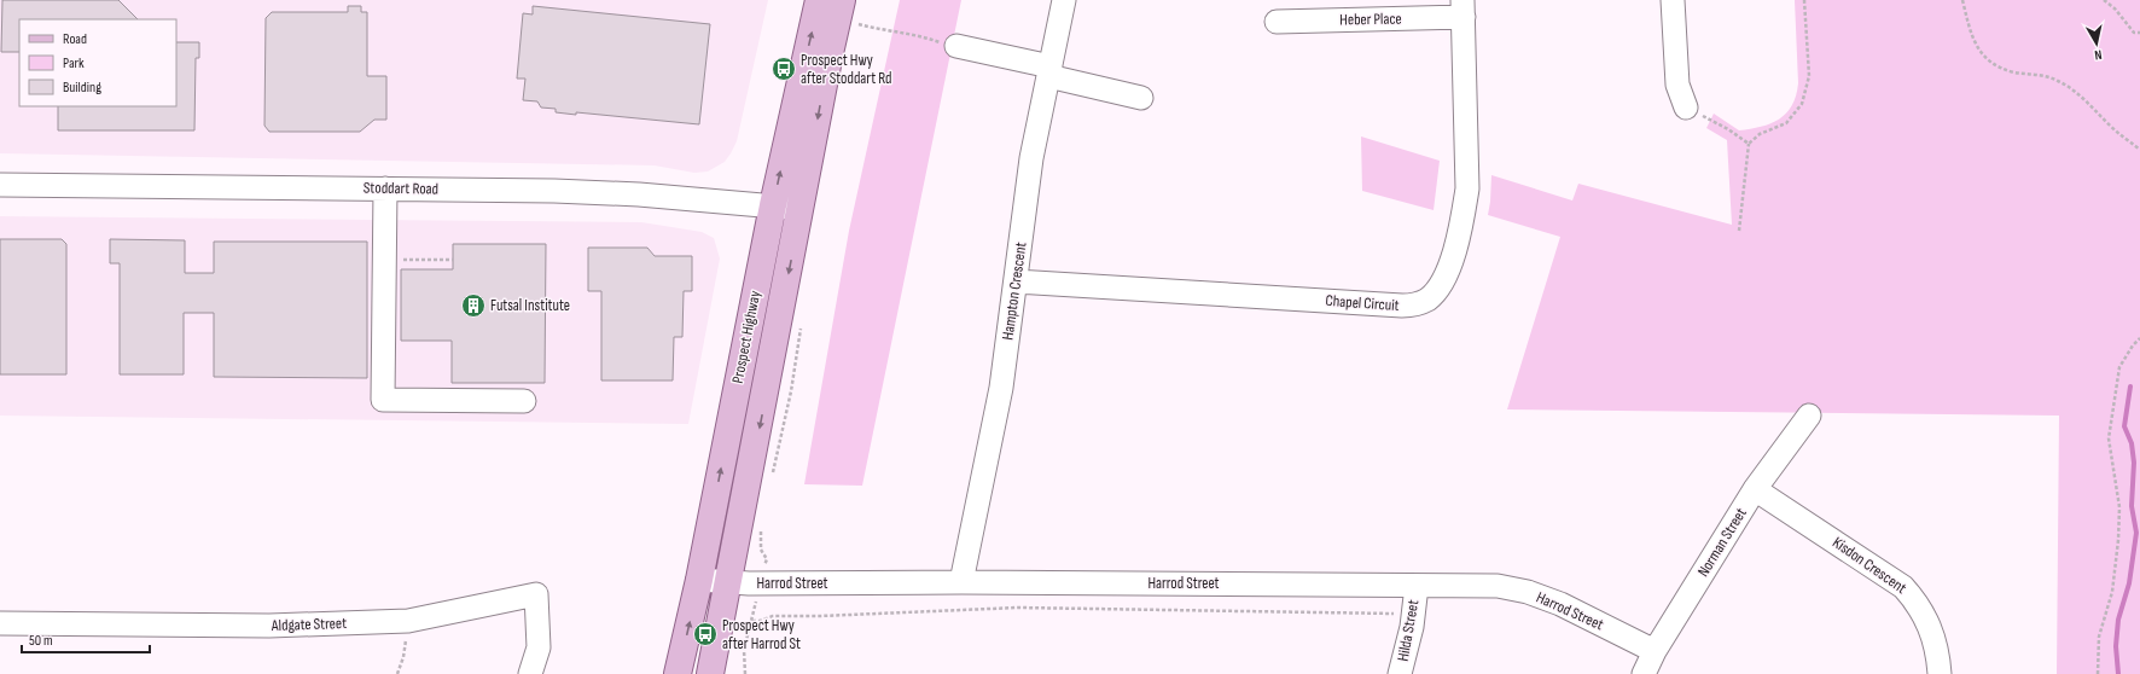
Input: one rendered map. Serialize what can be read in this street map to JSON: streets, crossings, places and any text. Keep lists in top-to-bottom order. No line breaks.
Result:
{"streets":{"main road":["Prospect Highway"],"street":["Heber Place","Stoddart Road","Hampton Crescent","Chapel Circuit","Norman Street","Kisdon Crescent","Harrod Street","Aldgate Street","Hilda Street"]},"crossings":[["Heber Place","Chapel Circuit"],["Stoddart Road","Prospect Highway"],["Hampton Crescent","Chapel Circuit"],["Hampton Crescent","Harrod Street"],["Prospect Highway","Harrod Street"],["Norman Street","Kisdon Crescent"],["Norman Street","Harrod Street"],["Harrod Street","Hilda Street"]],"places":{"bus stop":["Prospect Hwy after Stoddart Rd","Prospect Hwy after Harrod St"],"building":["Futsal Institute"]},"legend":["Road","Park","Building"],"scale_bar":"50 m","north":"bottom"}
